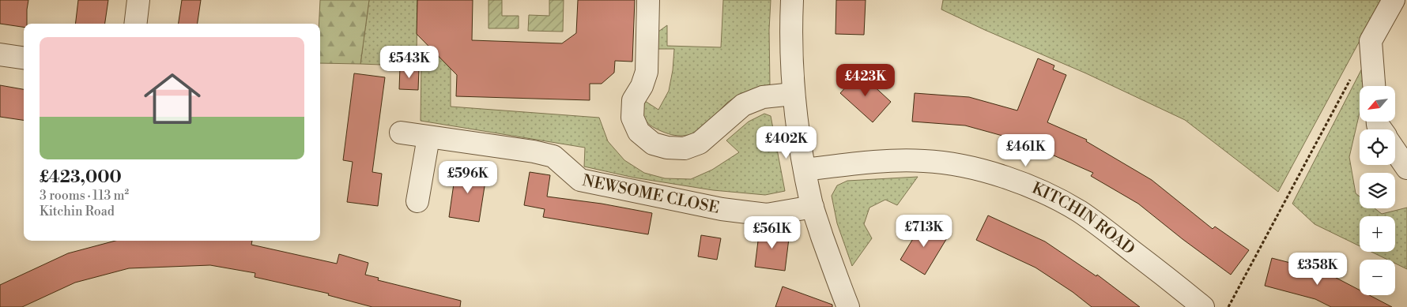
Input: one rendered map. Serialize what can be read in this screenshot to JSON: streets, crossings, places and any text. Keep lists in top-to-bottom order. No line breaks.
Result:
{"streets":{"street":["NEWSOME CLOSE","KITCHIN ROAD"]},"north":"bottom left","page":{"list":[{"name":"£423,000","note":"3 rooms · 113 m² · Kitchin Road"}],"price":["£543K","£423K","£402K","£461K","£596K","£713K","£561K","£358K"],"map_buttons":["+","−"]}}
